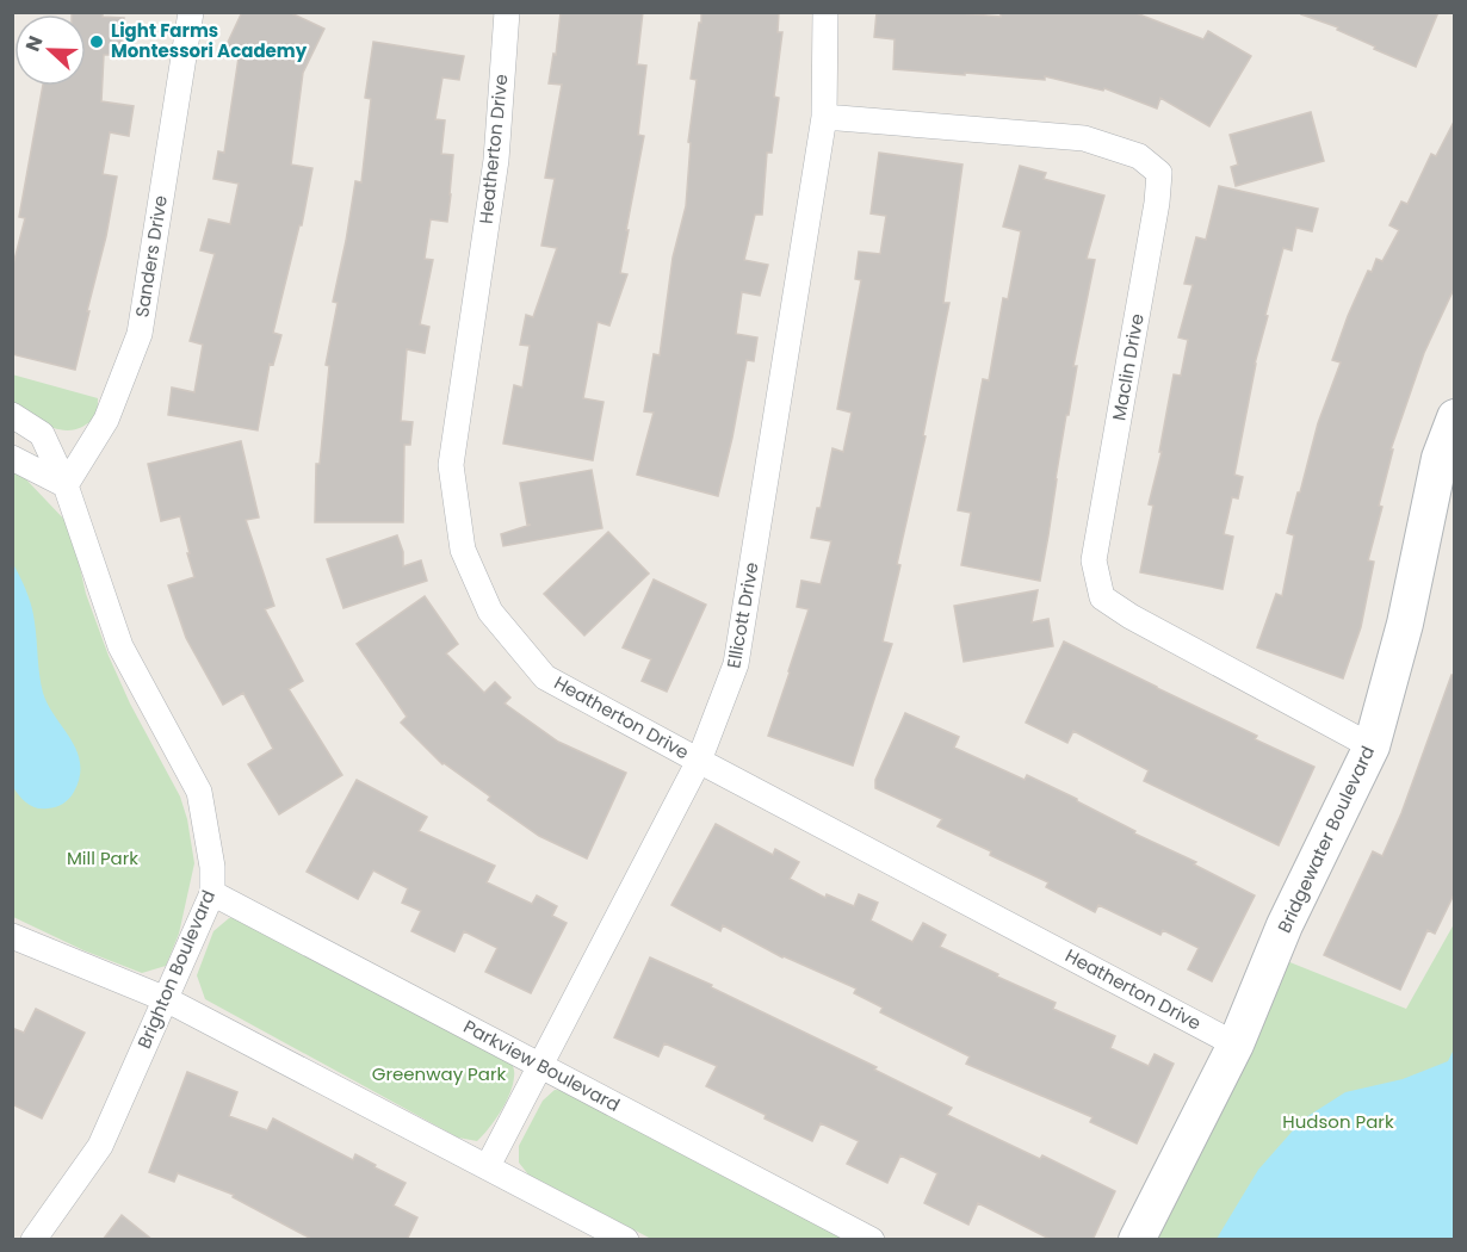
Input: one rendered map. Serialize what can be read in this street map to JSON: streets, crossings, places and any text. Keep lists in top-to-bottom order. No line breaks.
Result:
{"streets":{"street":["Heatherton Drive","Sanders Drive","Maclin Drive","Ellicott Drive","Bridgewater Boulevard","Brighton Boulevard","Parkview Boulevard"]},"crossings":[["Heatherton Drive","Ellicott Drive"],["Heatherton Drive","Bridgewater Boulevard"],["Sanders Drive","Brighton Boulevard"],["Maclin Drive","Ellicott Drive"],["Maclin Drive","Bridgewater Boulevard"],["Ellicott Drive","Parkview Boulevard"],["Brighton Boulevard","Parkview Boulevard"]],"parks":["Mill Park","Greenway Park","Hudson Park"],"places":["Light Farms Montessori Academy"],"north":"left"}
